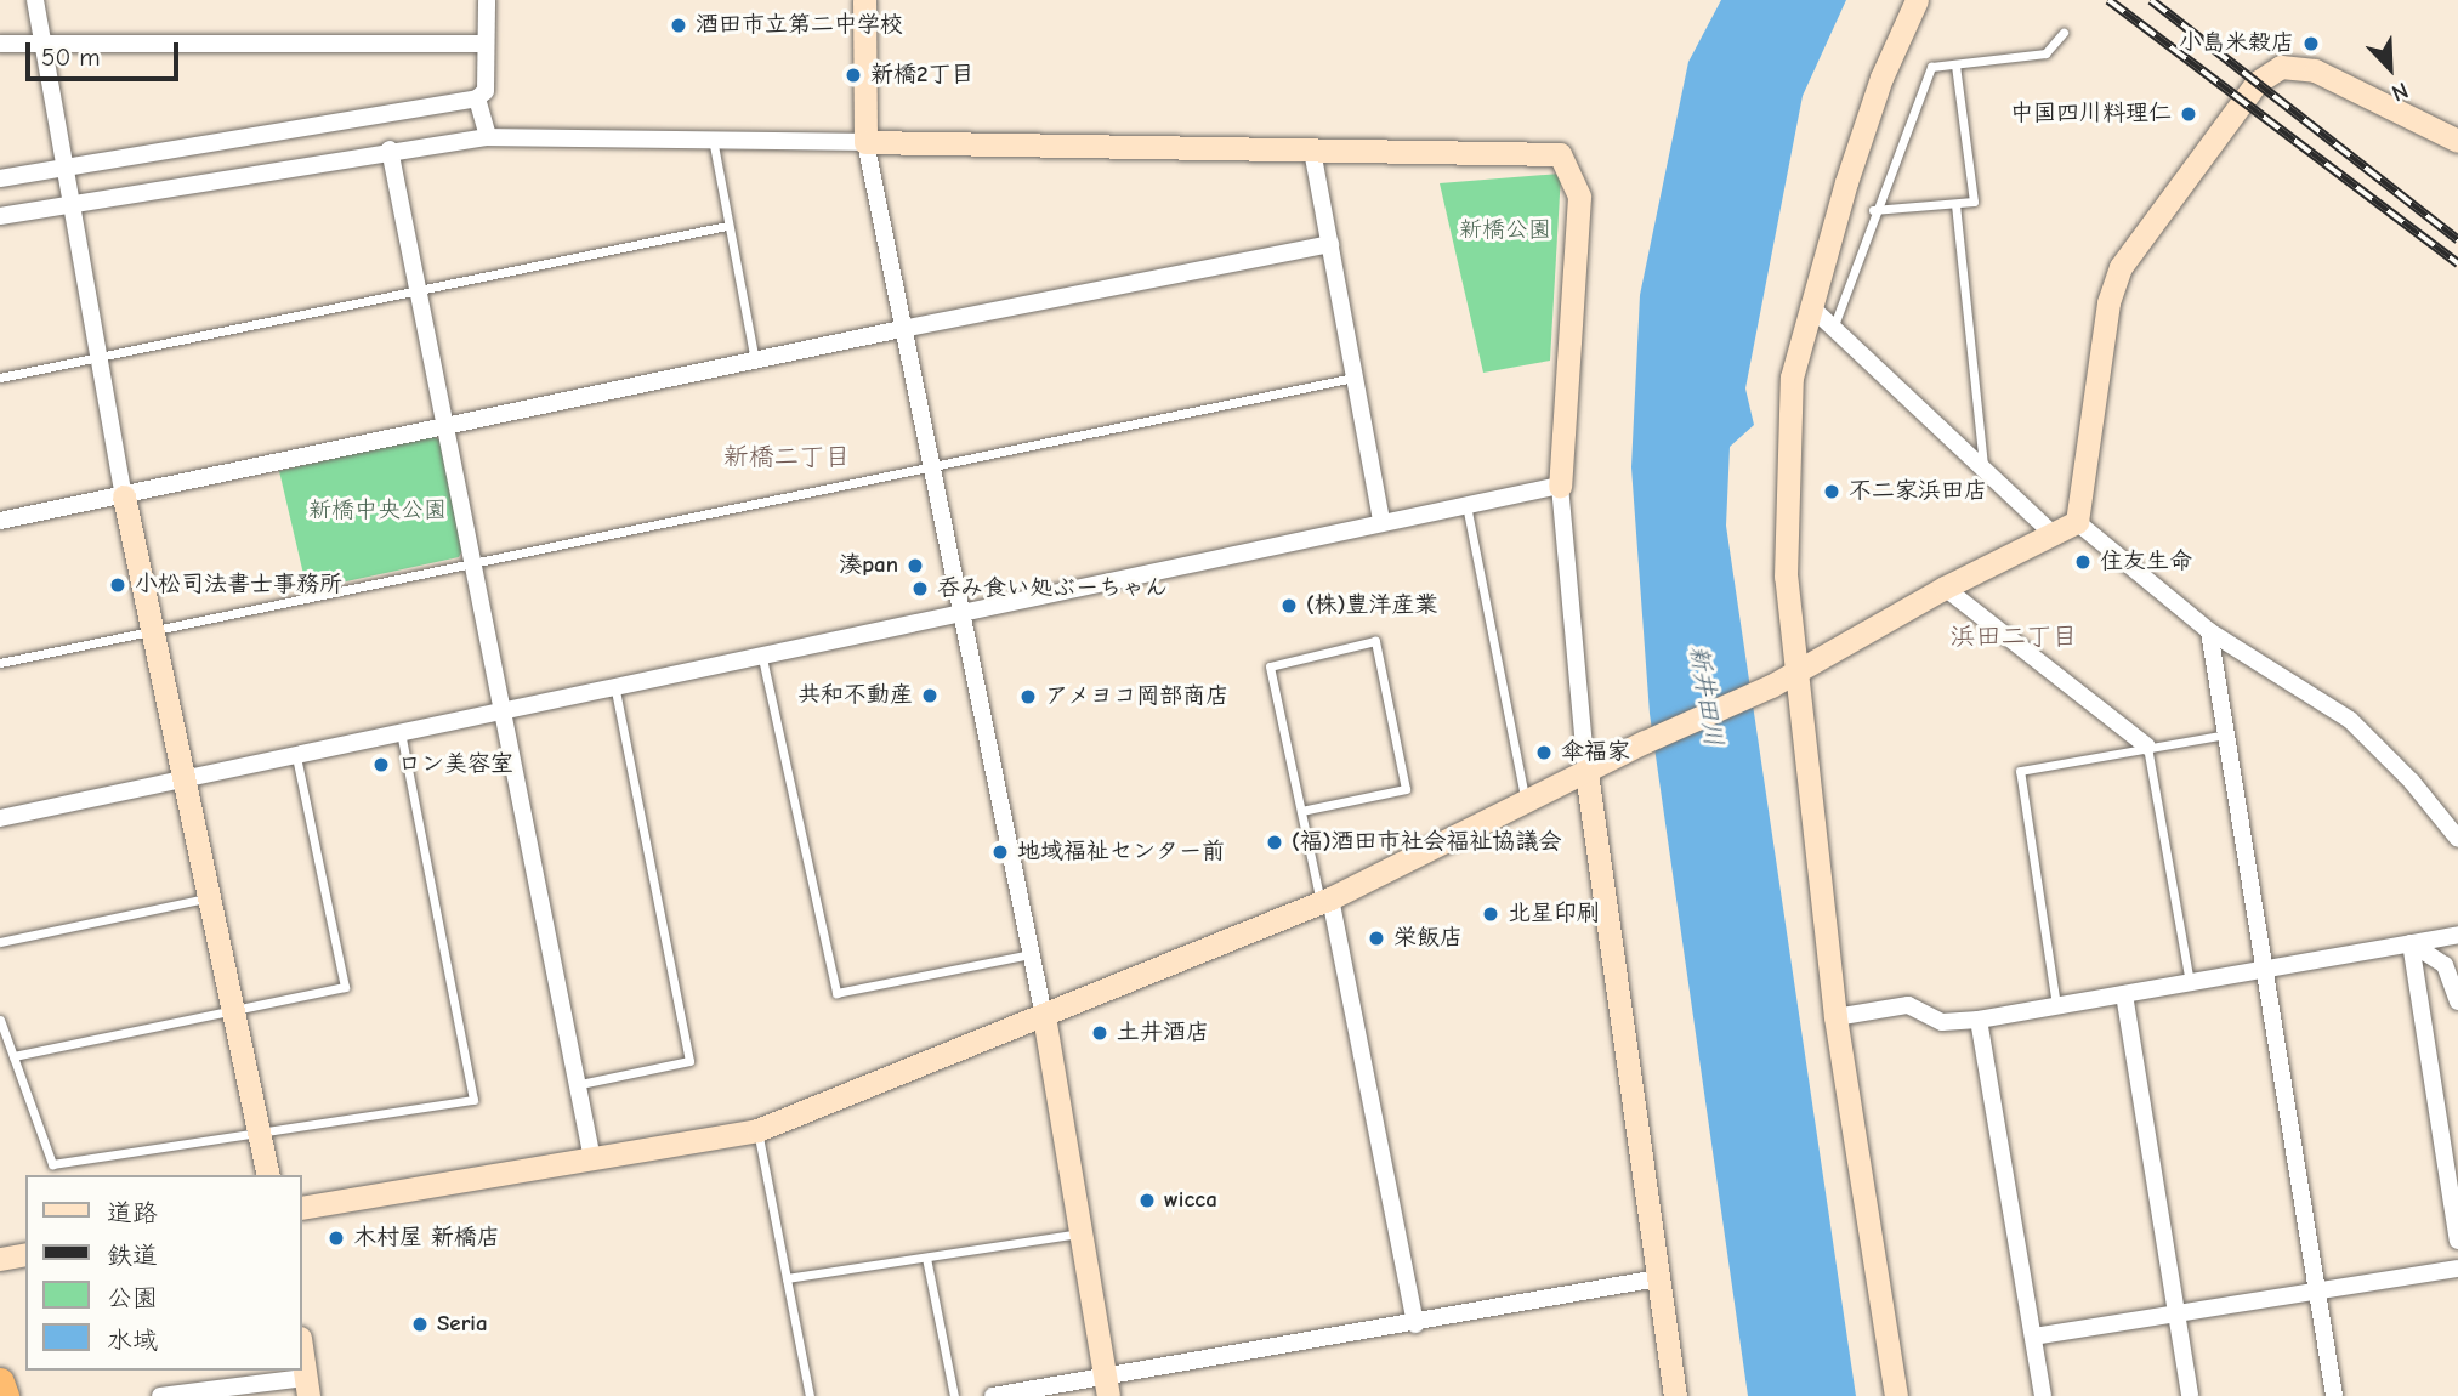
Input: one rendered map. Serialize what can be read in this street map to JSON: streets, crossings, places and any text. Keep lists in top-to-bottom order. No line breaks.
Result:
{"districts":["新橋二丁目","浜田二丁目"],"water":["新井田川"],"parks":["新橋公園","新橋中央公園"],"places":["酒田市立第二中学校","小島米穀店","新橋2丁目","中国四川料理仁","不二家浜田店","住友生命","湊pan","小松司法書士事務所","呑み食い処ぶーちゃん","(株)豊洋産業","共和不動産","アメヨコ岡部商店","傘福家","ロン美容室","(福)酒田市社会福祉協議会","地域福祉センター前","北星印刷","栄飯店","土井酒店","wicca","木村屋 新橋店","Seria"],"legend":["道路","鉄道","公園","水域"],"scale_bar":"50 m","north":"bottom right"}
